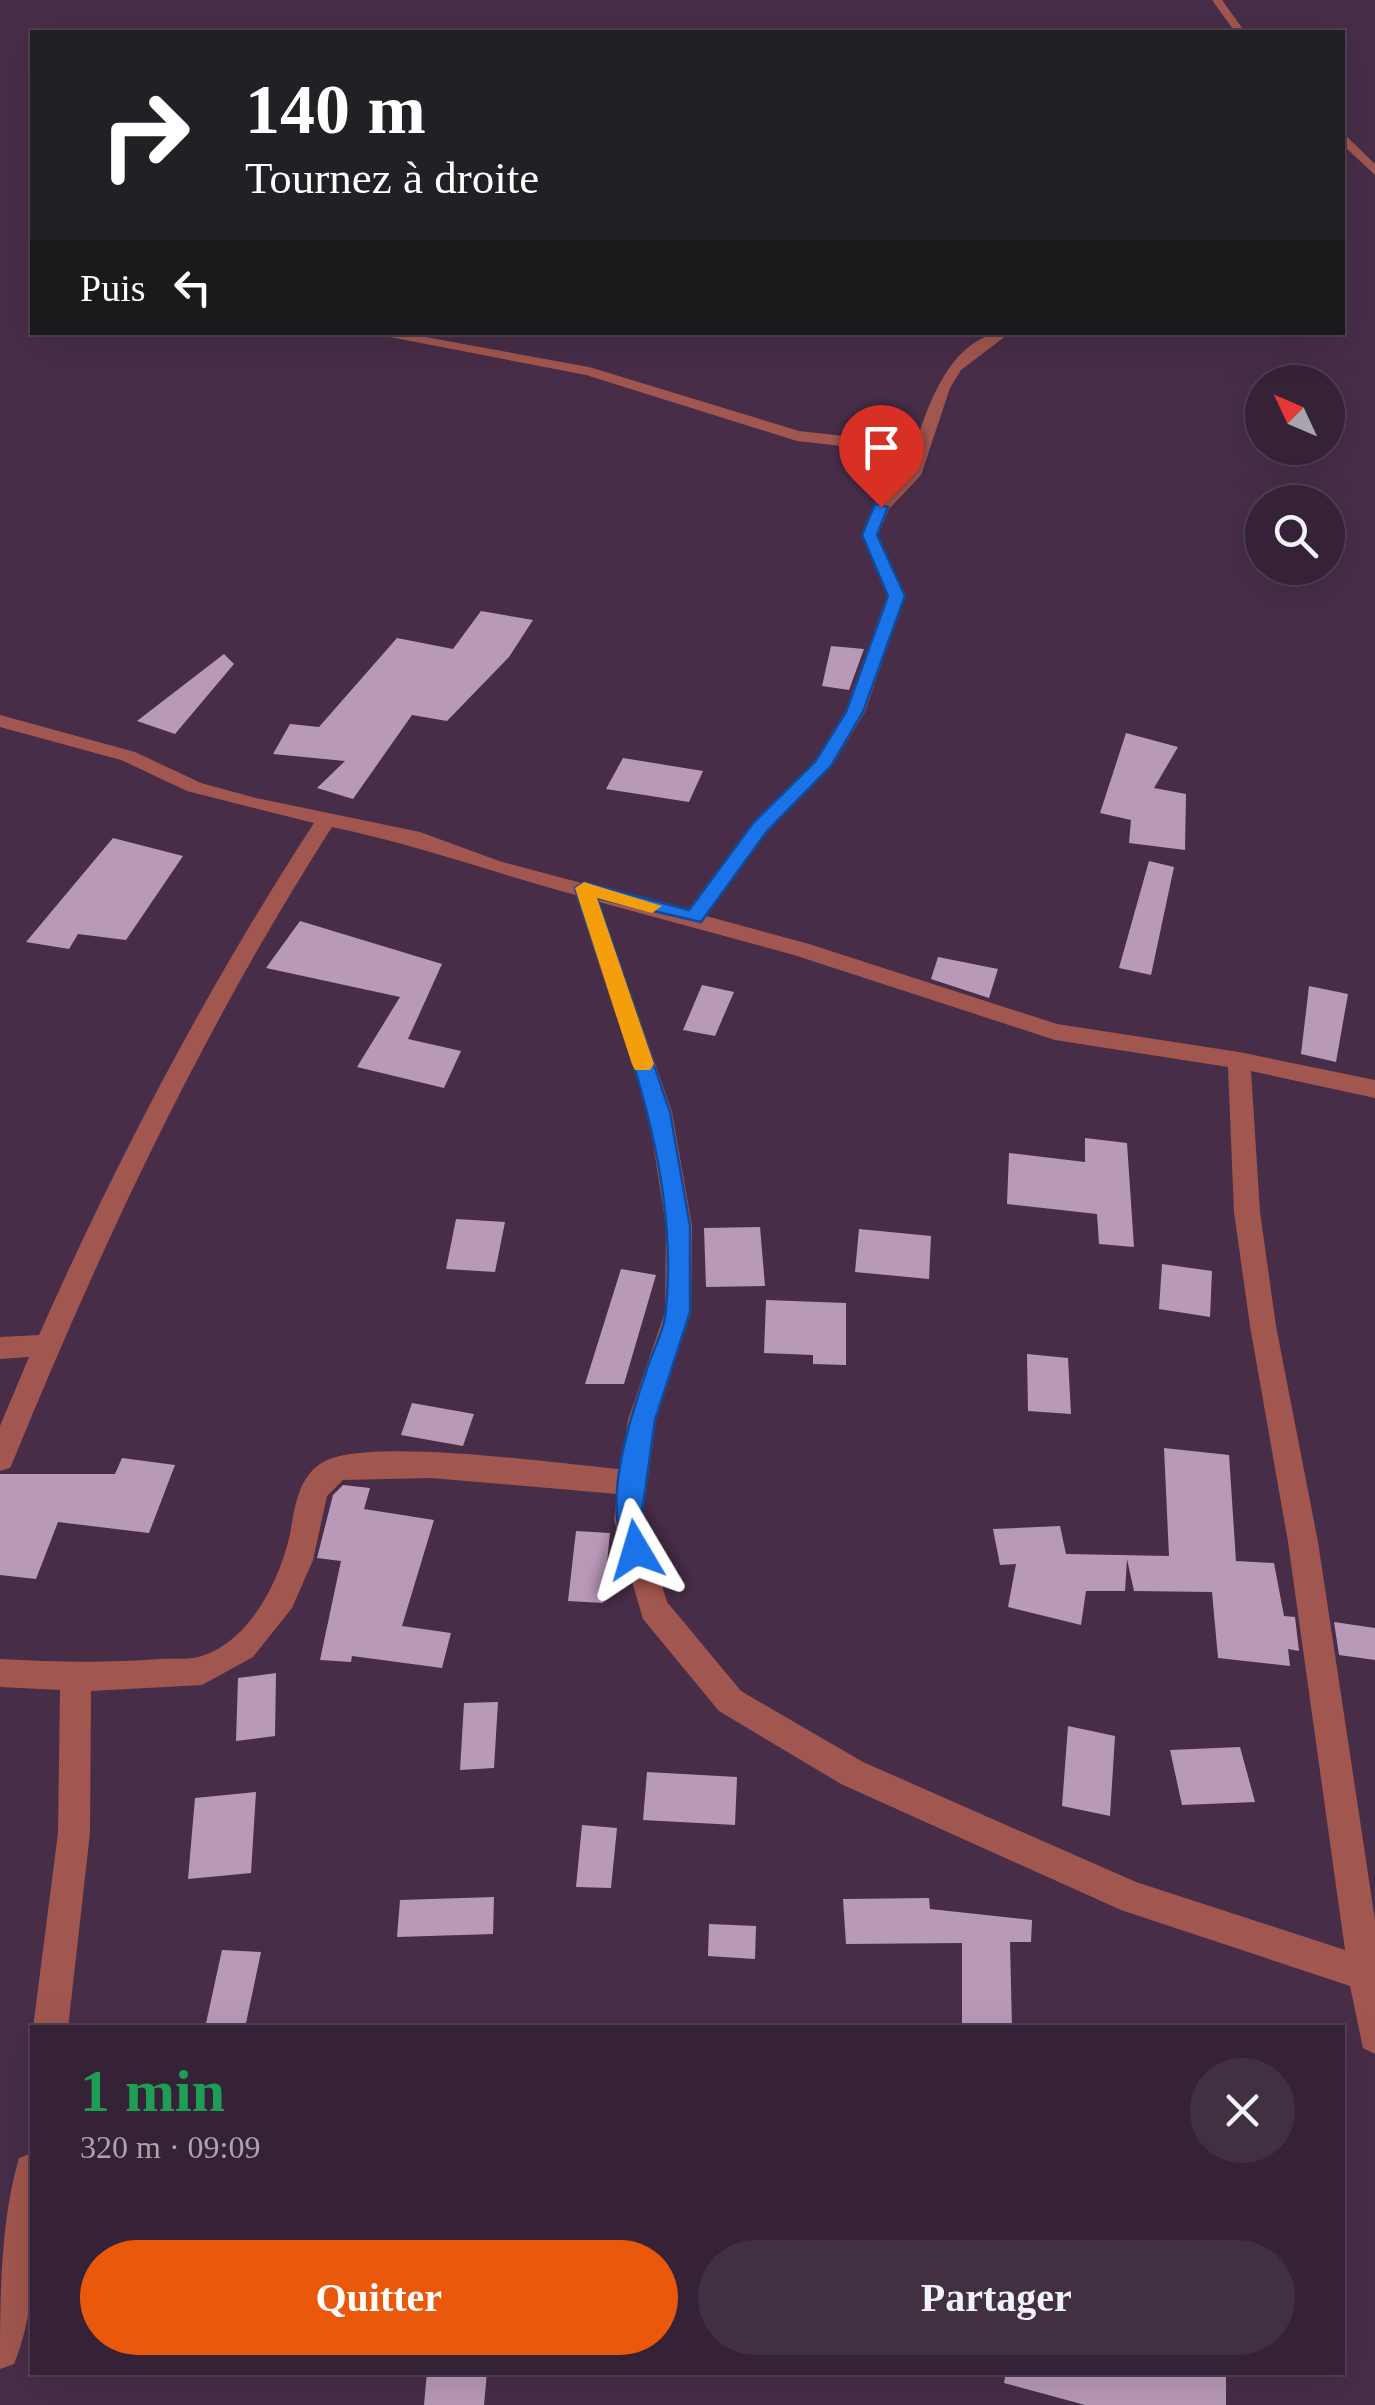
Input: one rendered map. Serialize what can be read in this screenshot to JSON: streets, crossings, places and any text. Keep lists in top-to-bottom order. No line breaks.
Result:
{"north":"top left","page":{"turn":["140 m","Tournez à droite"],"then":"Puis","heading":["1 min","320 m · 09:09"],"buttons":["Quitter","Partager"]}}
